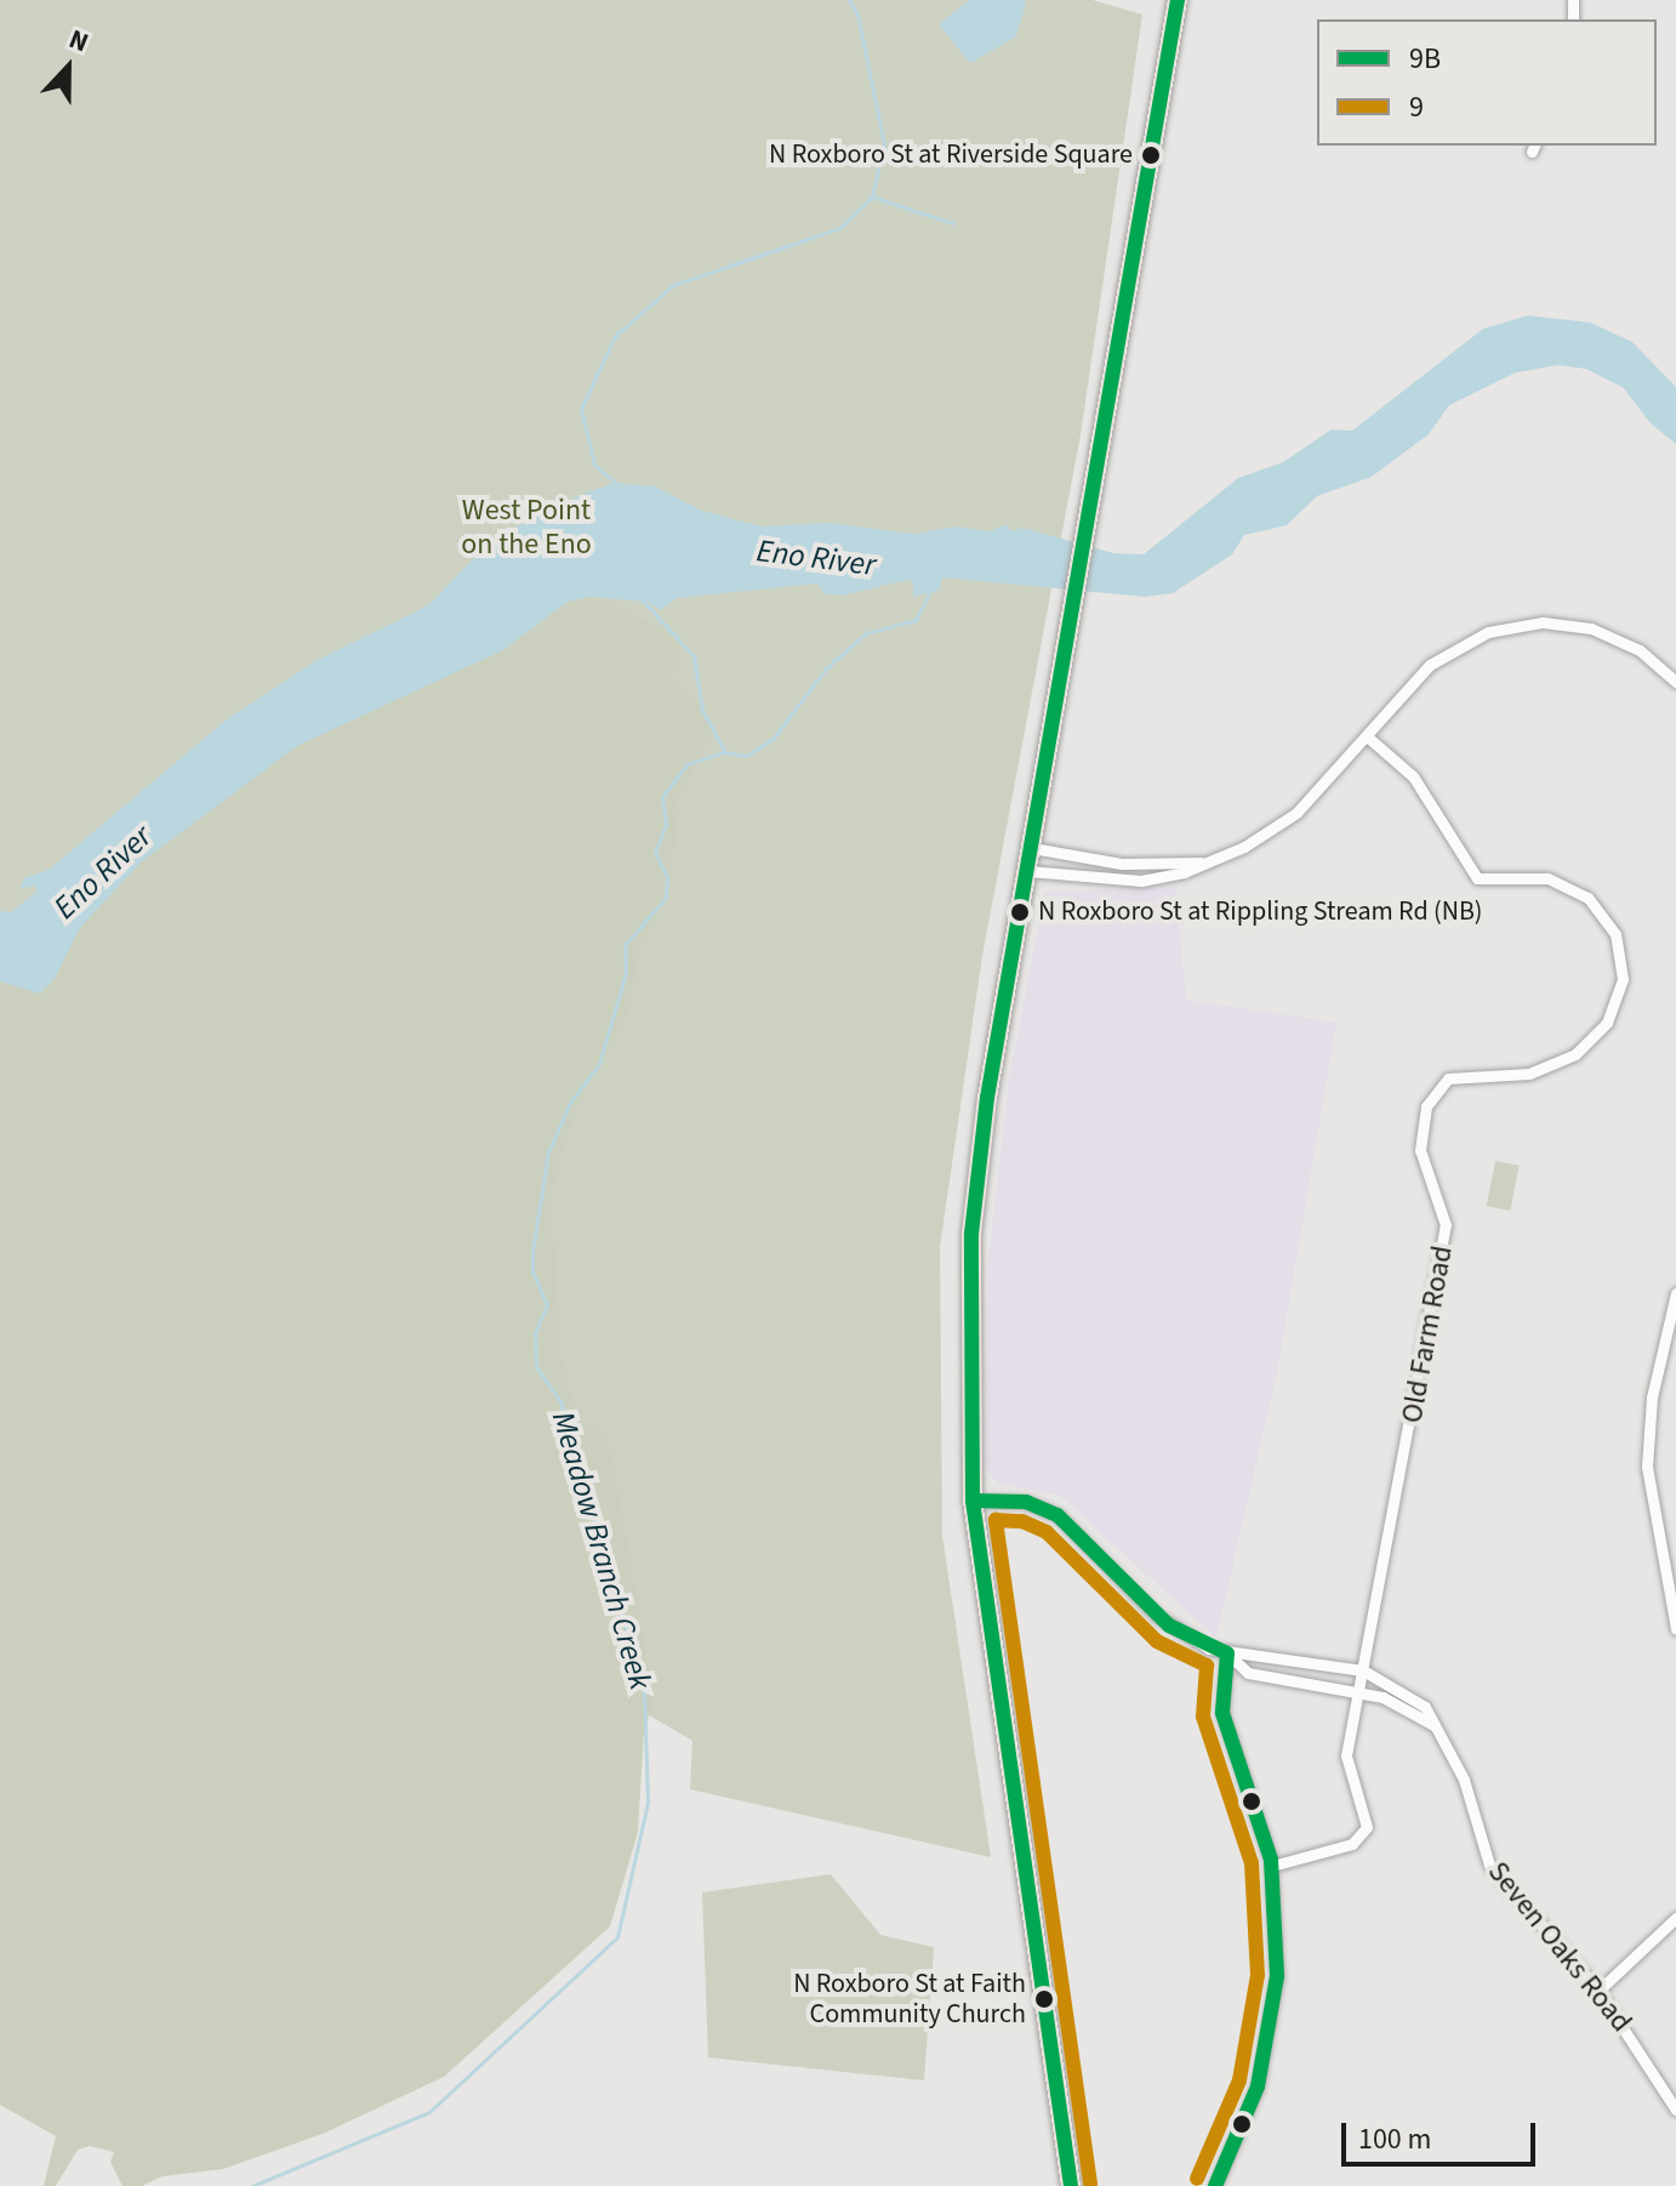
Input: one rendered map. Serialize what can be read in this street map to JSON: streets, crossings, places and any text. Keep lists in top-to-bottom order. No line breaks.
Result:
{"streets":{"street":["Old Farm Road","Seven Oaks Road"]},"crossings":[["Old Farm Road","Seven Oaks Road"]],"water":["Eno River","Meadow Branch Creek"],"parks":["West Point on the Eno"],"places":["N Roxboro St at Riverside Square","N Roxboro St at Rippling Stream Rd (NB)","N Roxboro St at Faith Community Church"],"lines":["transit line 9B","transit line 9"],"legend":["9B","9"],"scale_bar":"100 m","north":"top"}
